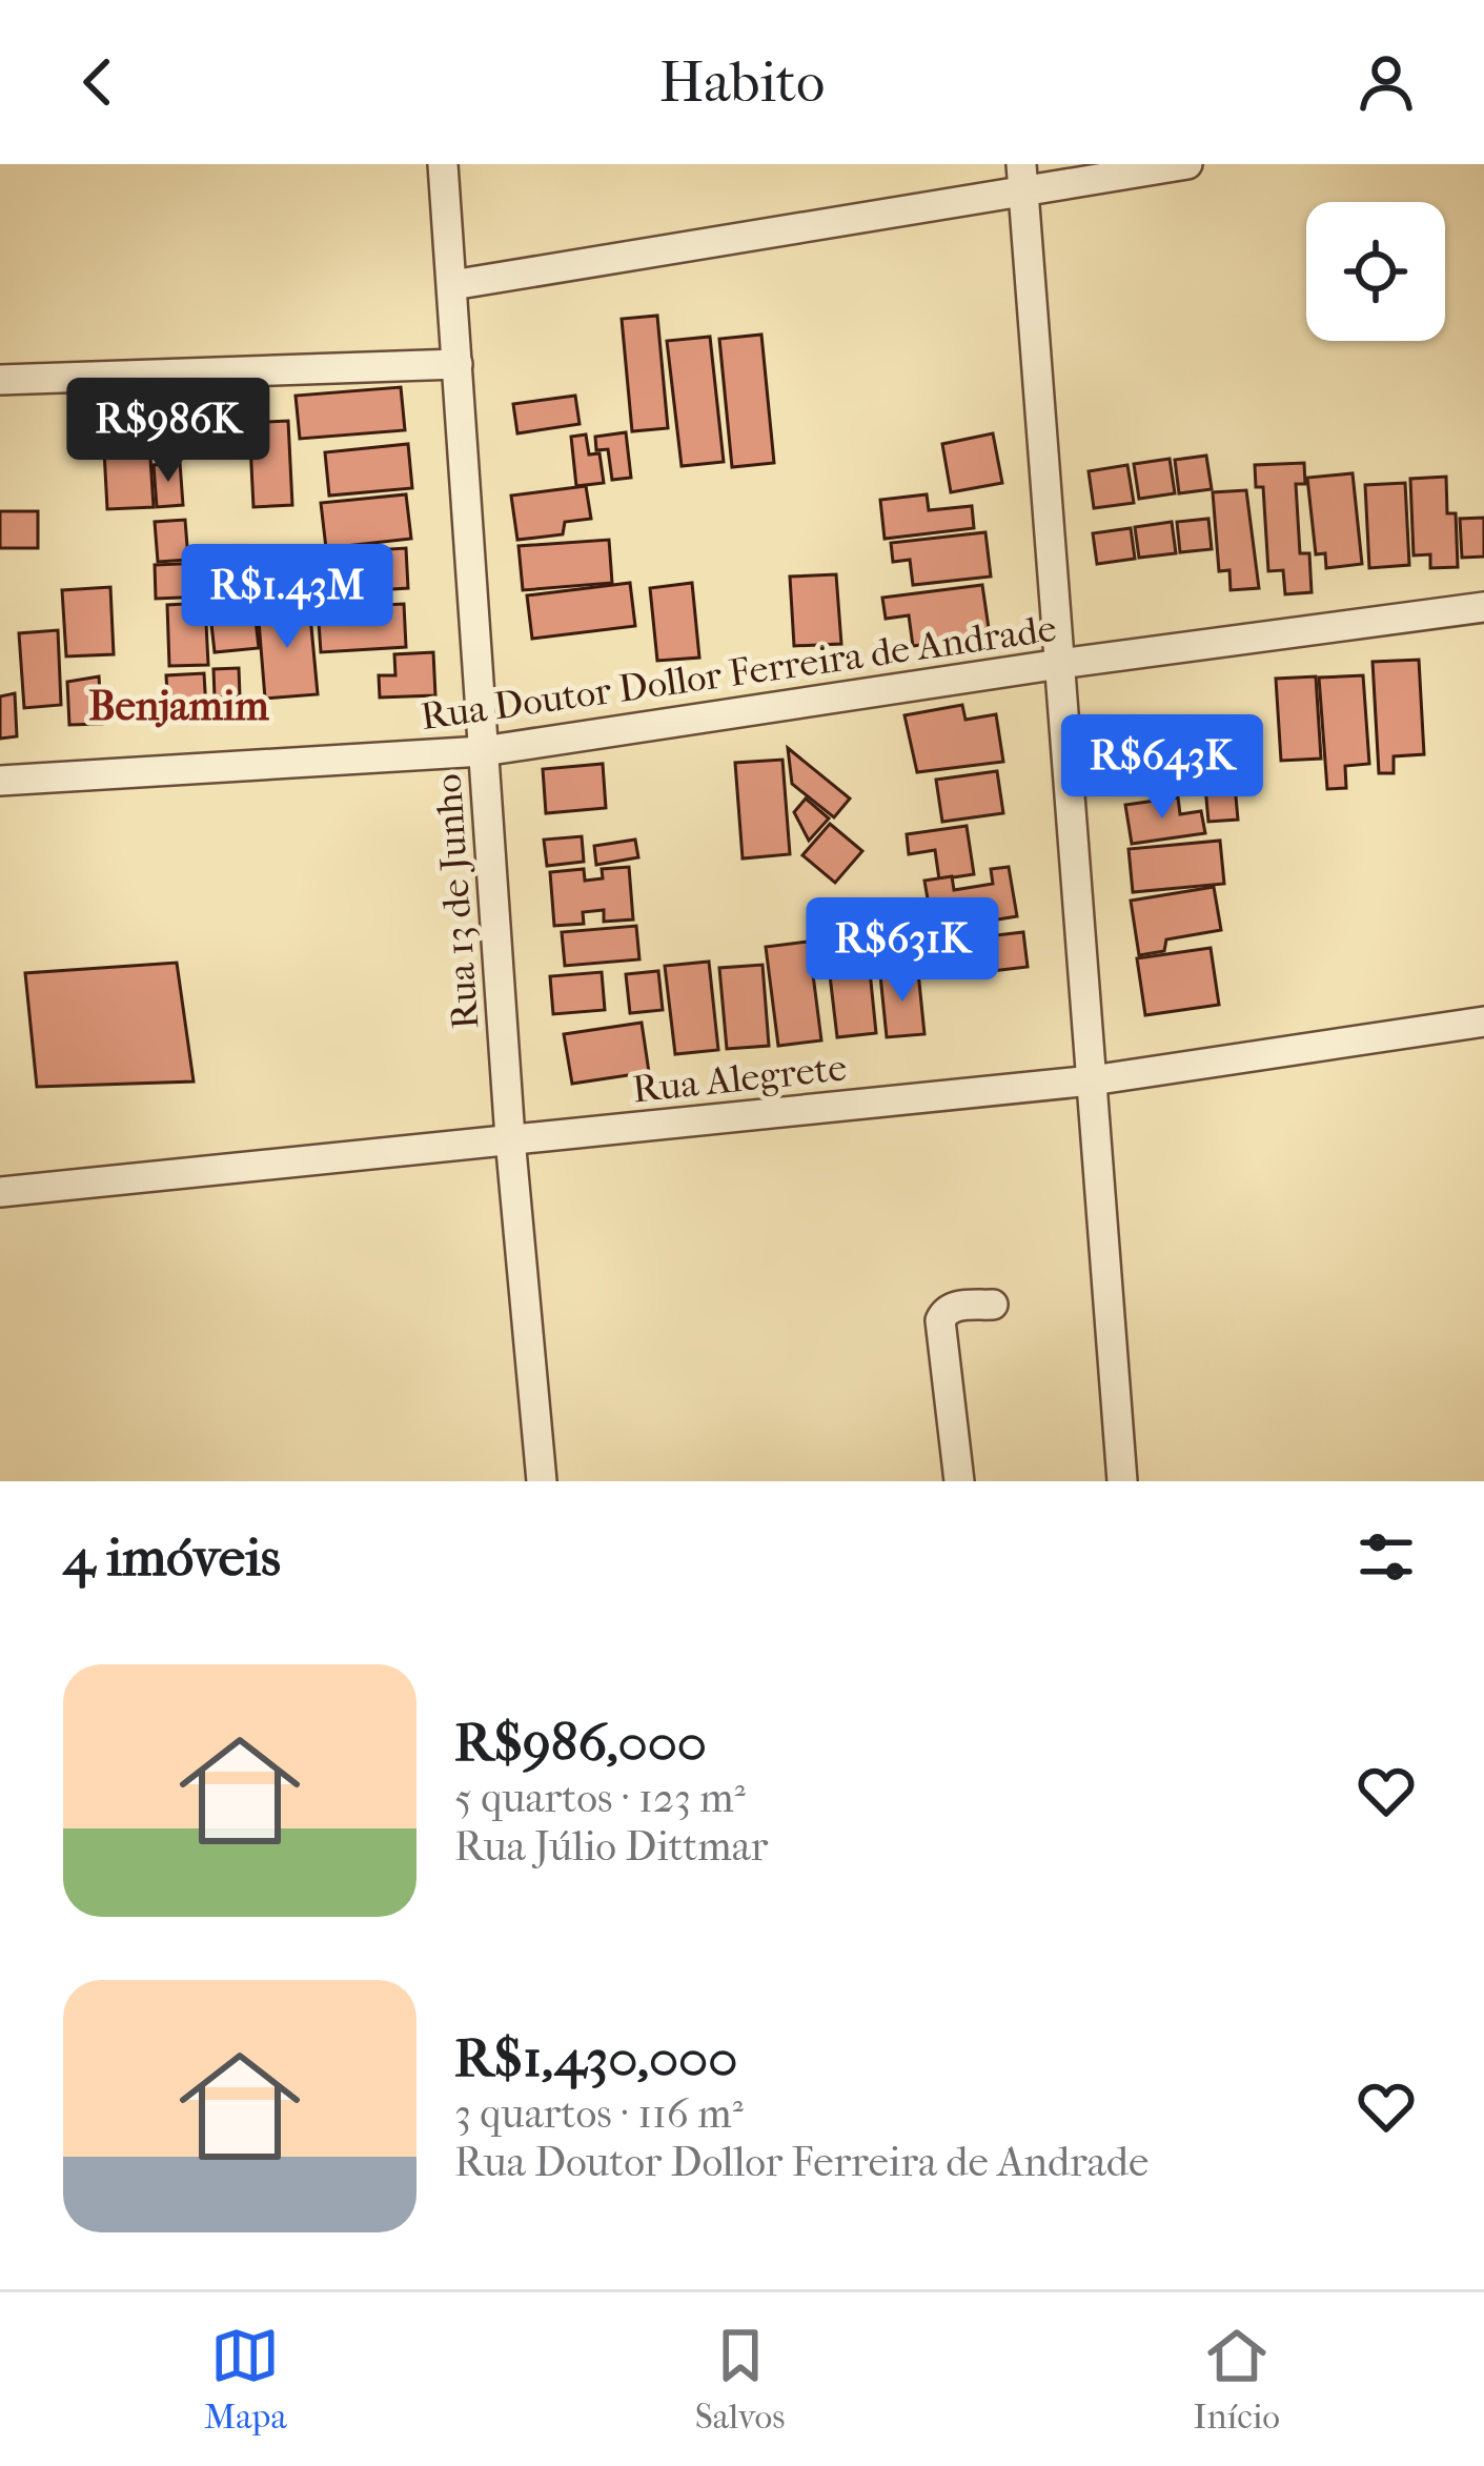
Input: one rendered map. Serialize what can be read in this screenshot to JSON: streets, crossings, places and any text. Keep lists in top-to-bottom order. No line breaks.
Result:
{"streets":{"street":["Rua Doutor Dollor Ferreira de Andrade","Rua 13 de Junho","Rua Alegrete"]},"crossings":[["Rua Doutor Dollor Ferreira de Andrade","Rua 13 de Junho"],["Rua 13 de Junho","Rua Alegrete"]],"districts":["Benjamim"],"page":{"header":"Habito","price":["R$986K","R$1.43M","R$643K","R$631K"],"heading":"4 imóveis","list":[{"name":"R$986,000","note":"5 quartos · 123 m² · Rua Júlio Dittmar"},{"name":"R$1,430,000","note":"3 quartos · 116 m² · Rua Doutor Dollor Ferreira de Andrade"}],"tabs":["Mapa","Salvos","Início"]}}
